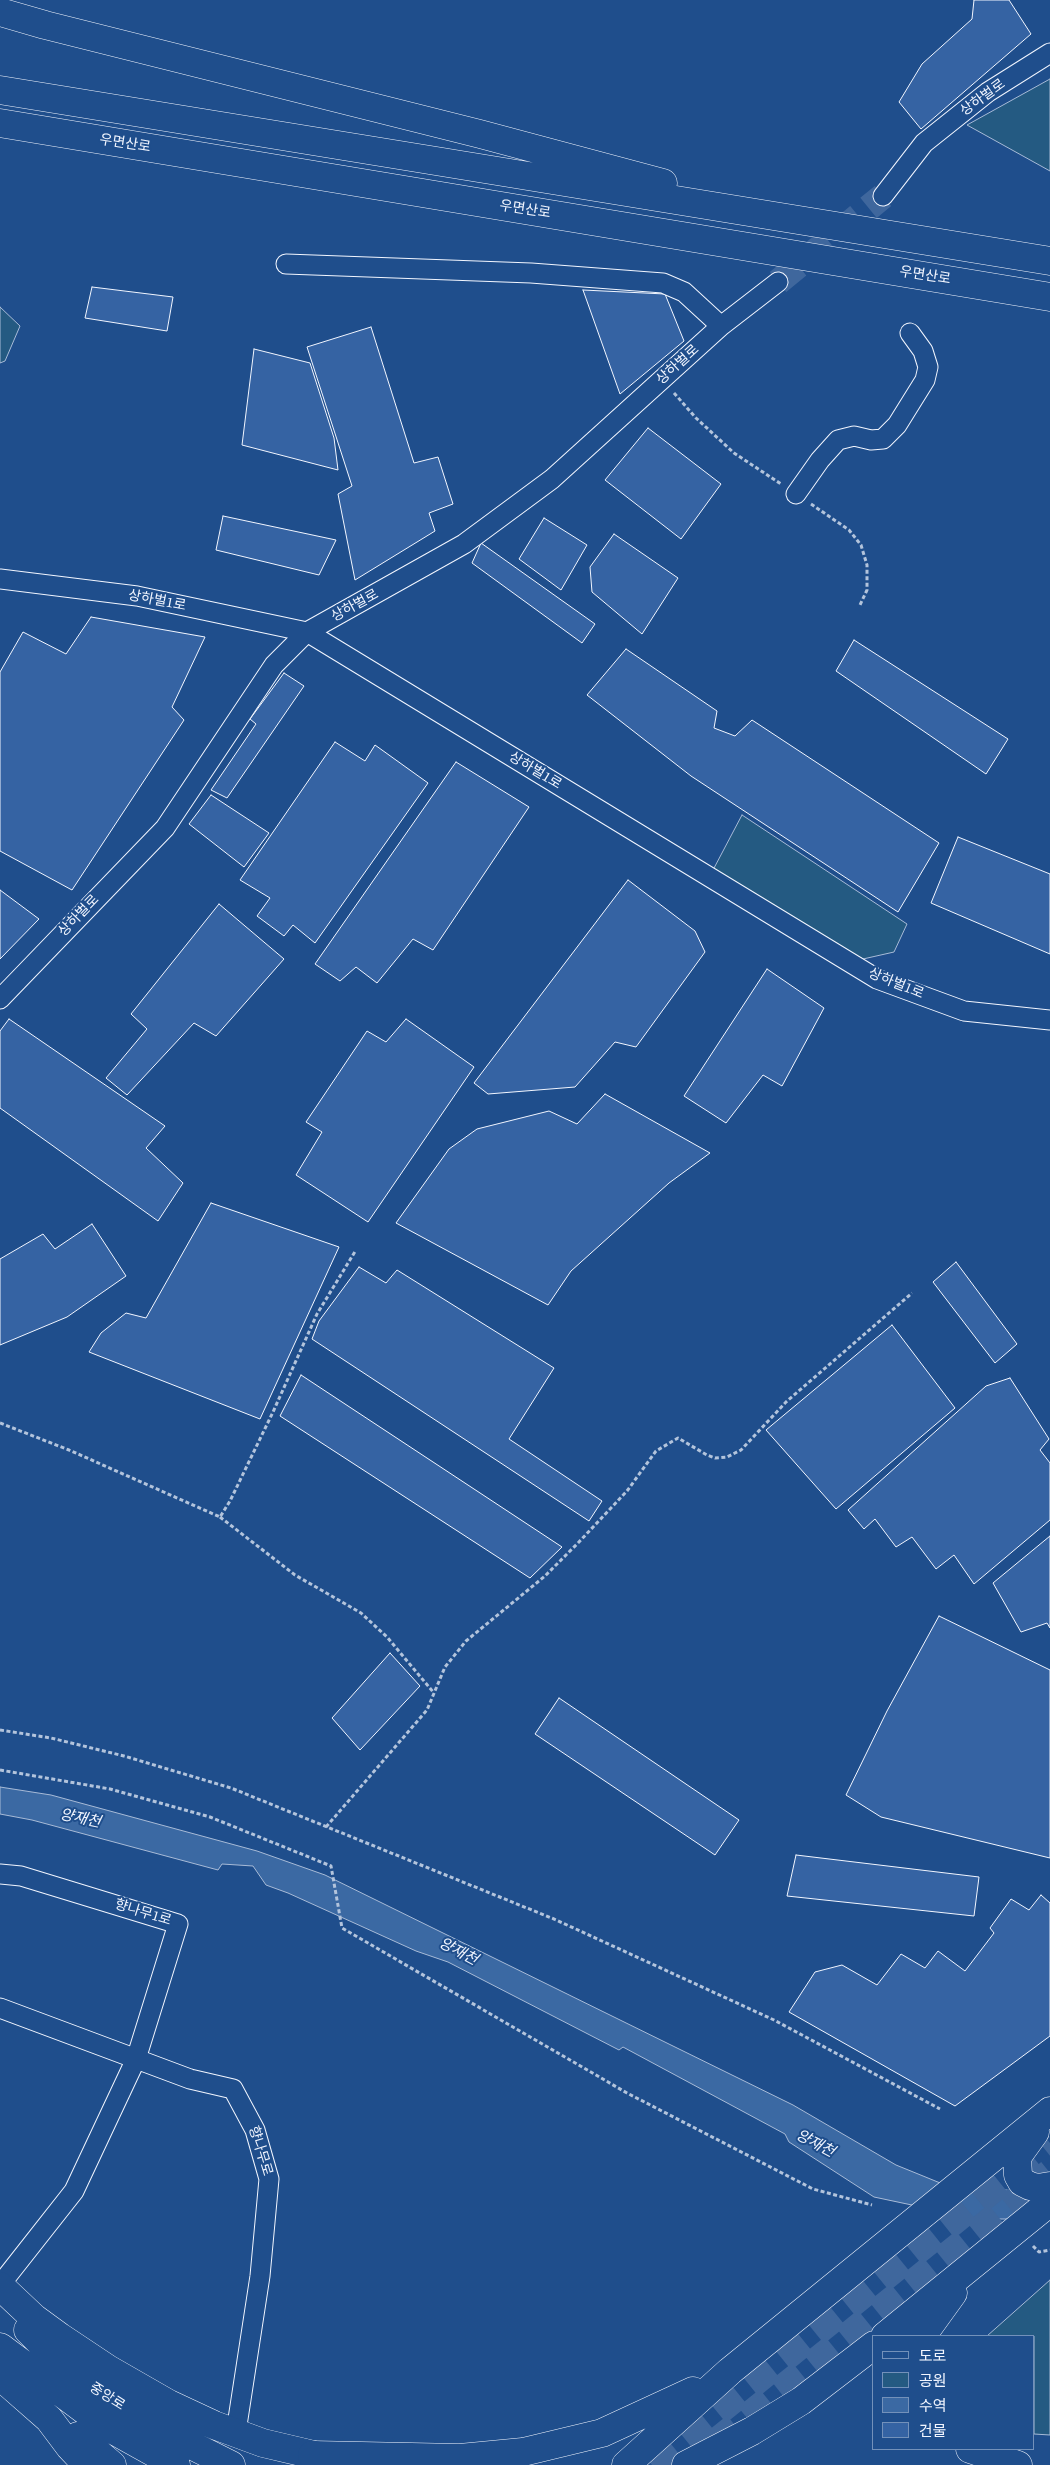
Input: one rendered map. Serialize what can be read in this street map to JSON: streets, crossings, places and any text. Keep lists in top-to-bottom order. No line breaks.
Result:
{"streets":{"main road":["우면산로","중앙로"],"street":["상하벌로","상하벌1로","향나무1로","향나무로"]},"crossings":[["상하벌로","상하벌1로"],["향나무1로","향나무로"]],"water":["양재천"],"legend":["도로","공원","수역","건물"]}
